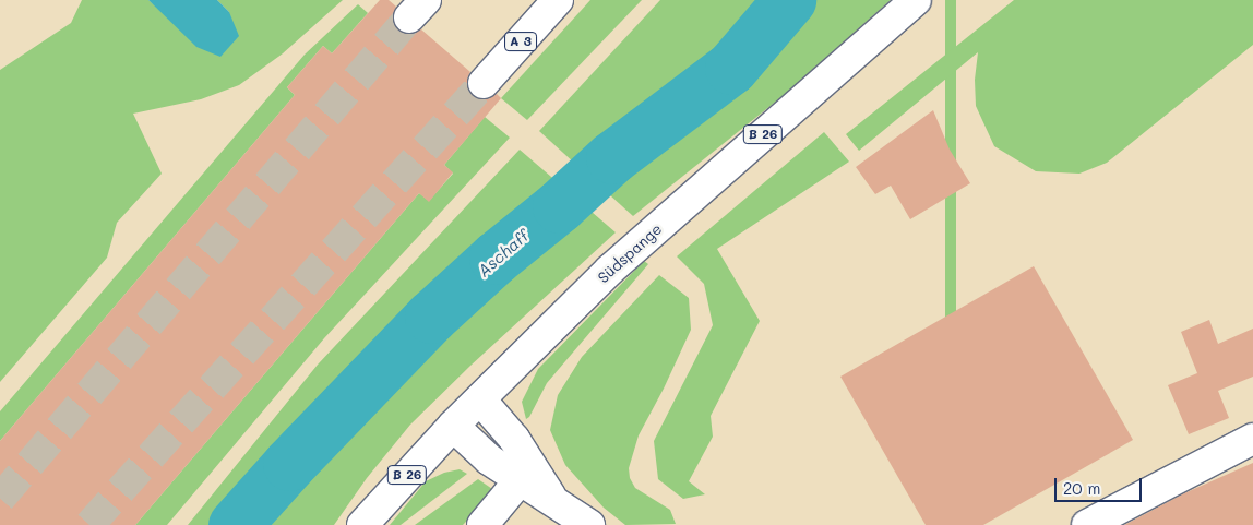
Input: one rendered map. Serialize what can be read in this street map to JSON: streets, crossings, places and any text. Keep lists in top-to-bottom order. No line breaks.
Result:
{"streets":{"main road":["A 3","B 26","Südspange"]},"water":["Aschaff"],"scale_bar":"20 m"}
